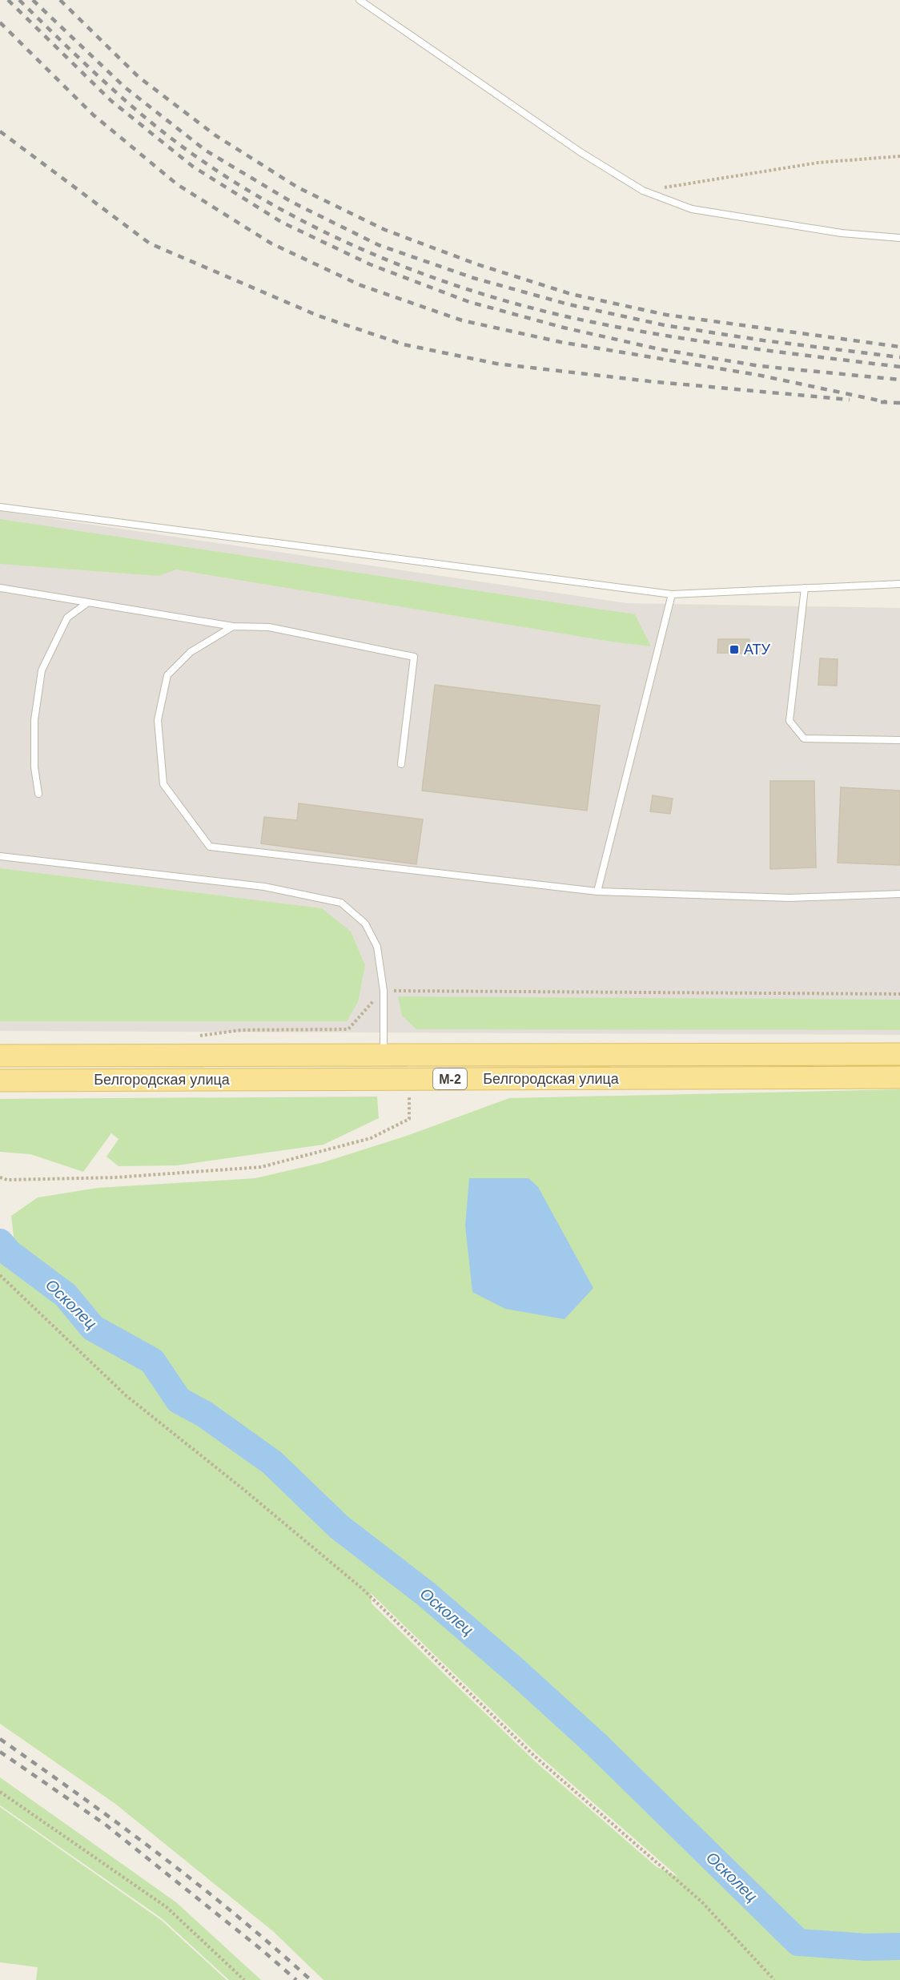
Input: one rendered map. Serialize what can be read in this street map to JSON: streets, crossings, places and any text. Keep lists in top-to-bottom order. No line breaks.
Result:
{"streets":{"main road":["М-2","Белгородская улица"]},"water":["Осколец"],"places":{"transit":["АТУ"]}}
